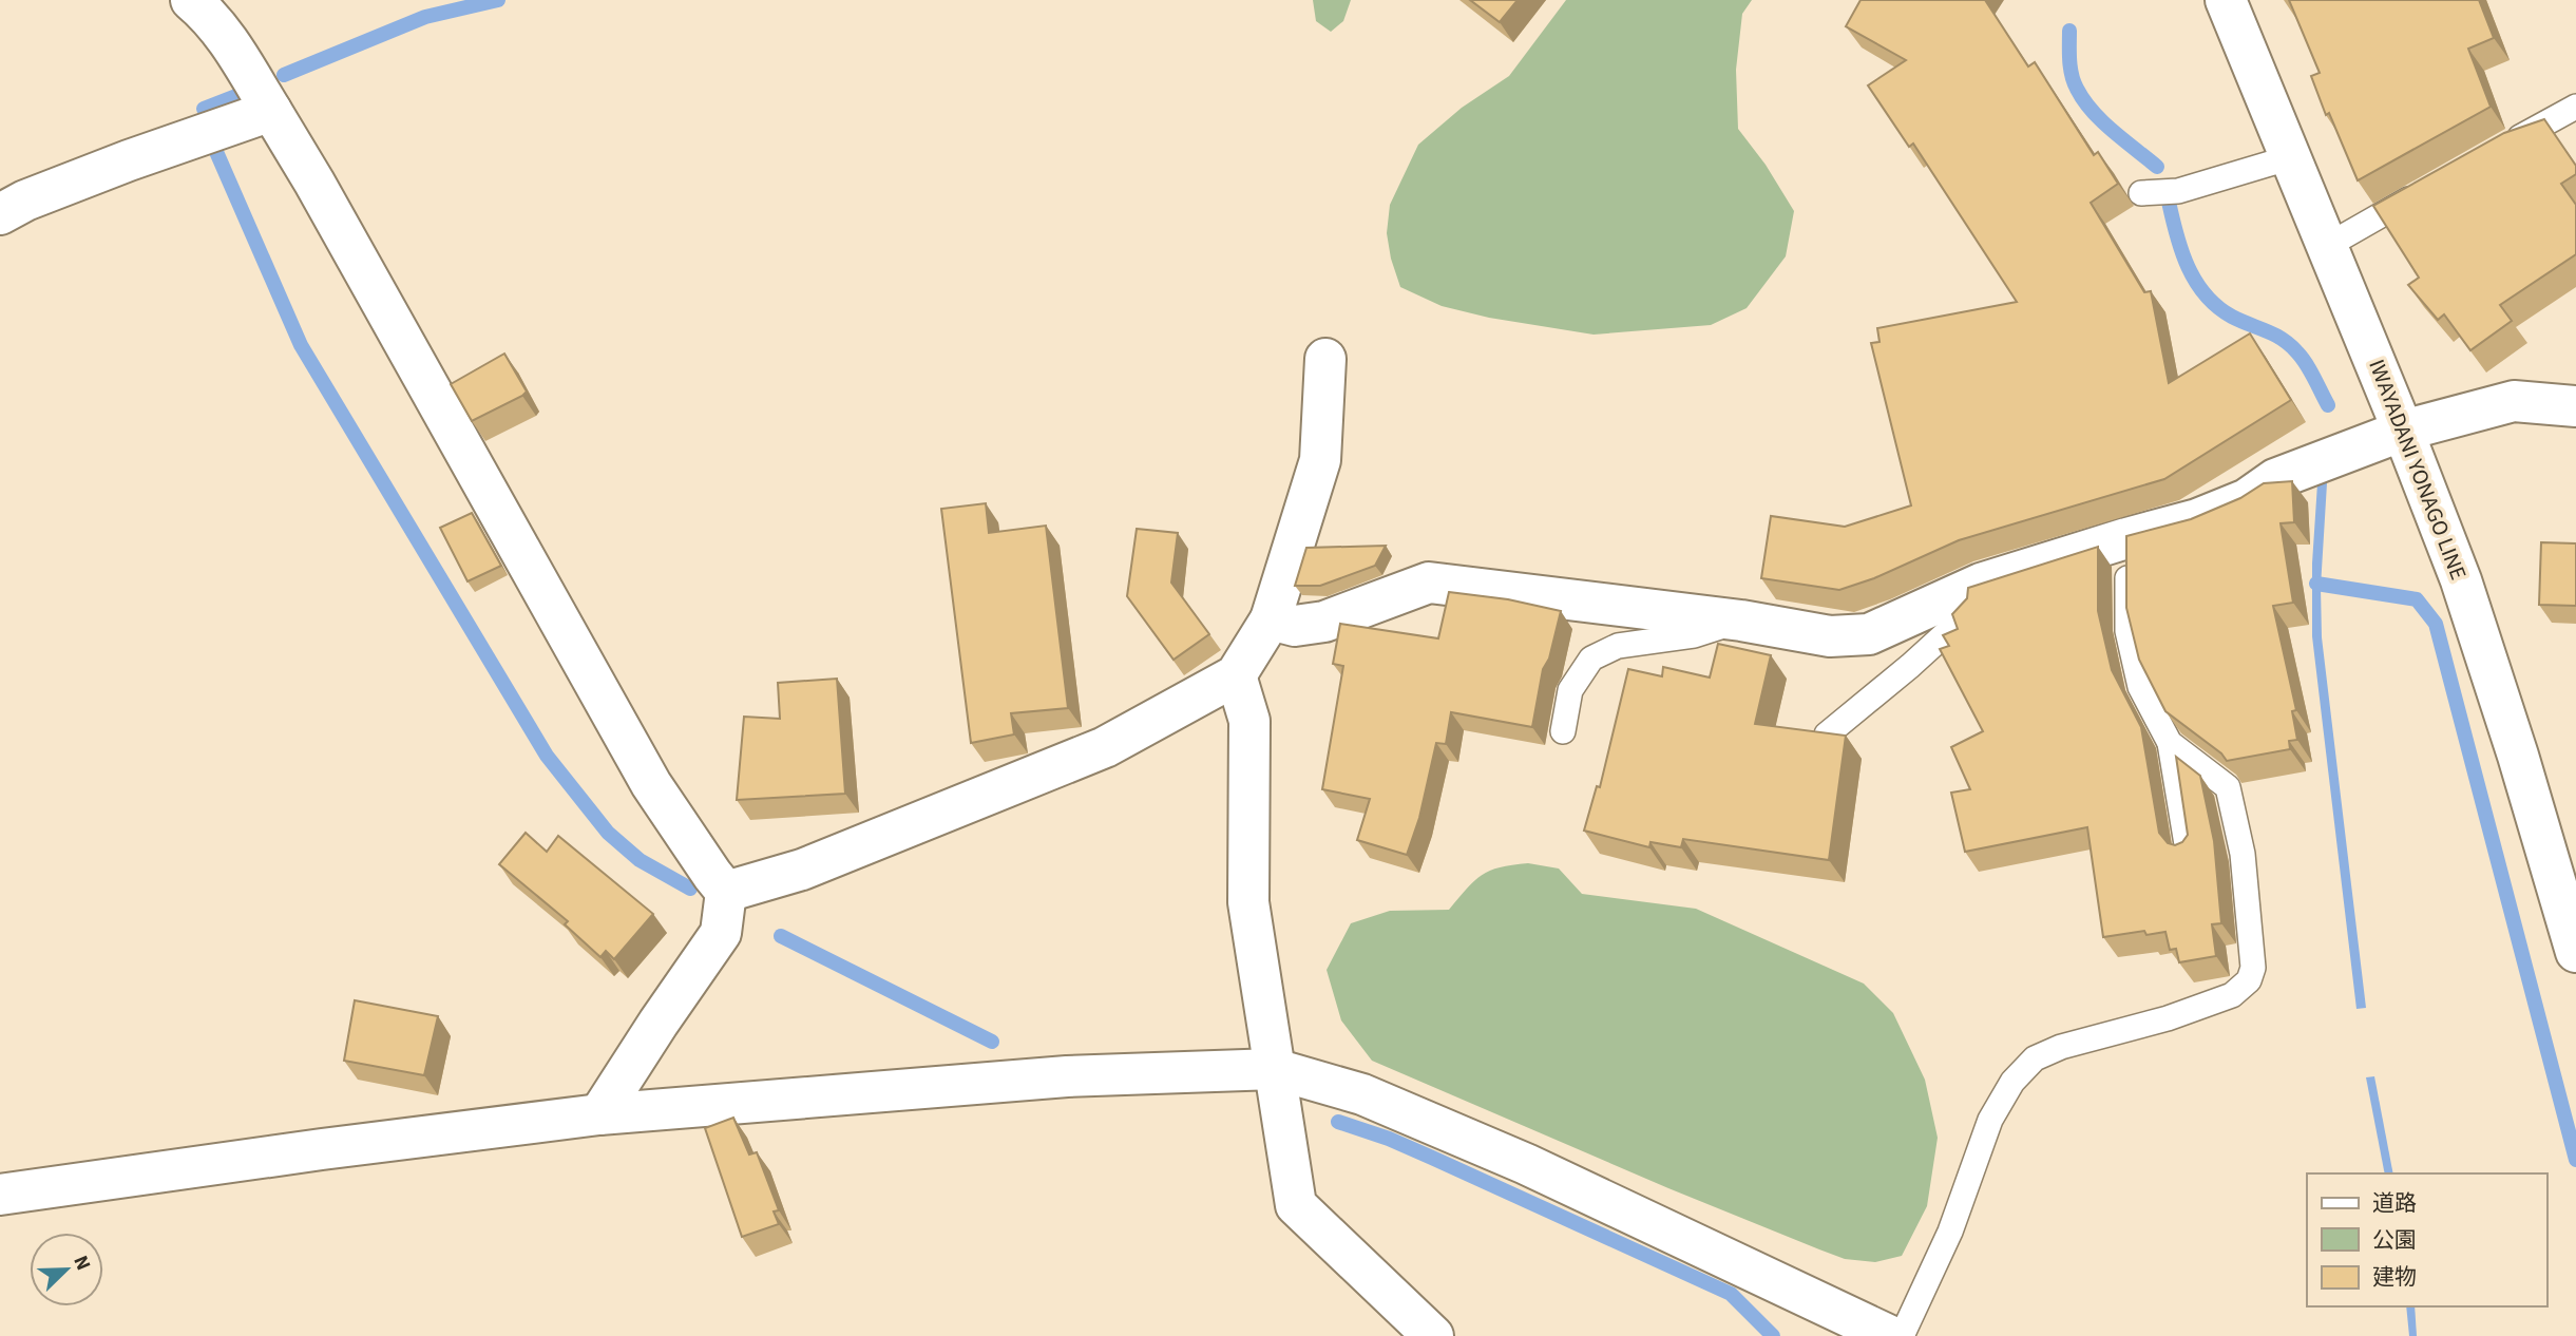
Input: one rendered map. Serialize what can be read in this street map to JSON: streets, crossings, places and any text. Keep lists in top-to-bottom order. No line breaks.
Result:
{"streets":{"street":["IWAYADANI YONAGO LINE"]},"legend":["道路","公園","建物"],"north":"top right"}
